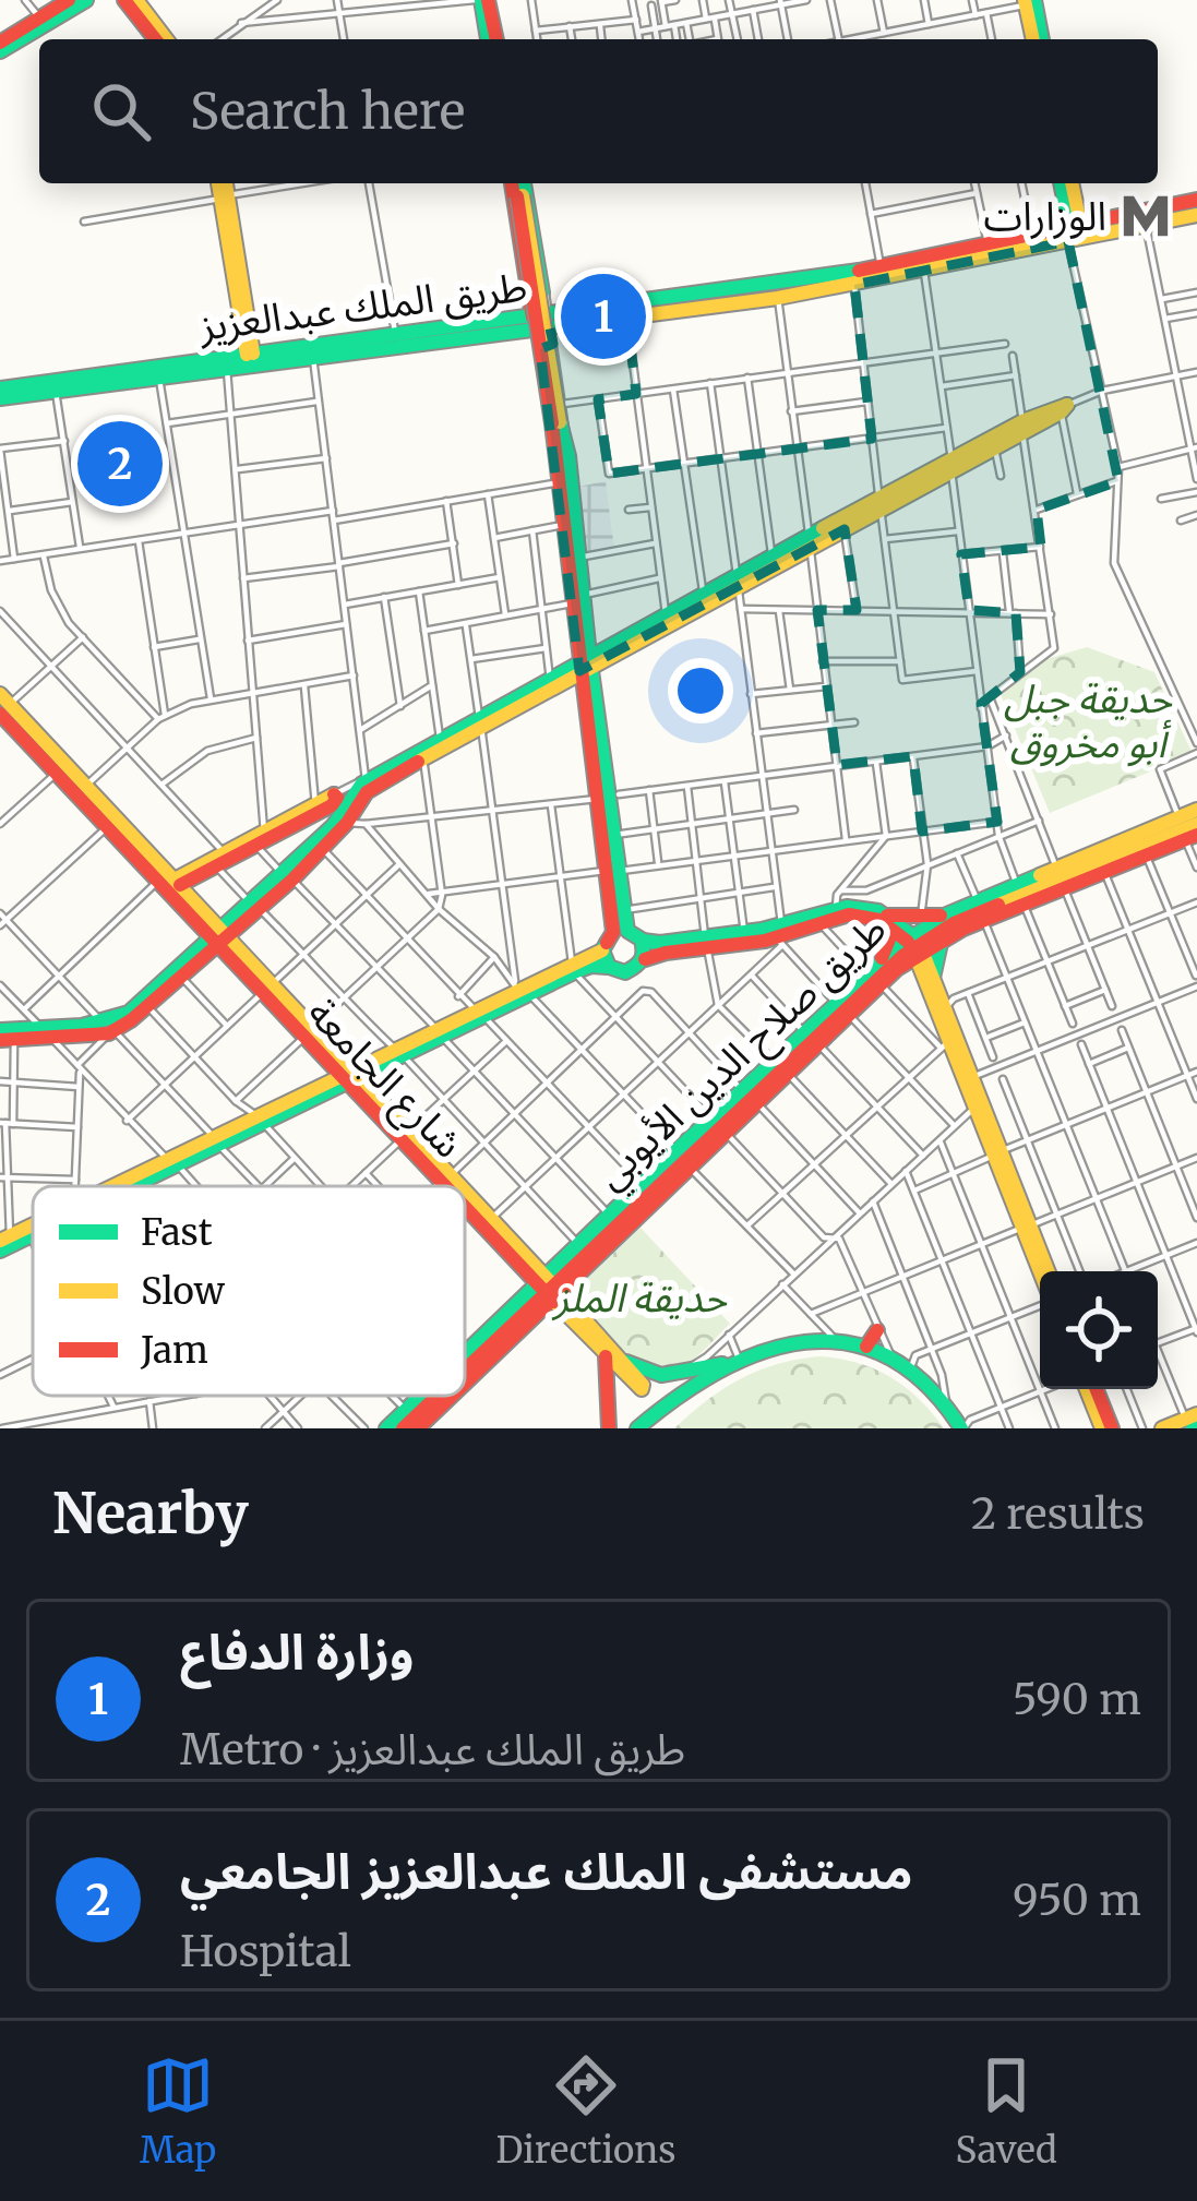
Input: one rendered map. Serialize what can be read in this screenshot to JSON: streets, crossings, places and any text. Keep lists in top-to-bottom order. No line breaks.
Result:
{"streets":{"main road":["طريق الملك عبدالعزيز","طريق صلاح الدين الأيوبي","شارع الجامعة"]},"crossings":[["طريق صلاح الدين الأيوبي","شارع الجامعة"]],"parks":["حديقة جبل أبو مخروق","حديقة الملز"],"places":{"metro station":["الوزارات"]},"legend":["Fast","Slow","Jam"],"page":{"search":"Search here","pins":["1","2"],"heading":["Nearby","2 results"],"list":[{"mark":"1","name":"وزارة الدفاع","note":"Metro · طريق الملك عبدالعزيز","value":"590 m"},{"mark":"2","name":"مستشفى الملك عبدالعزيز الجامعي","note":"Hospital","value":"950 m"}],"nav":["Map","Directions","Saved"]}}
